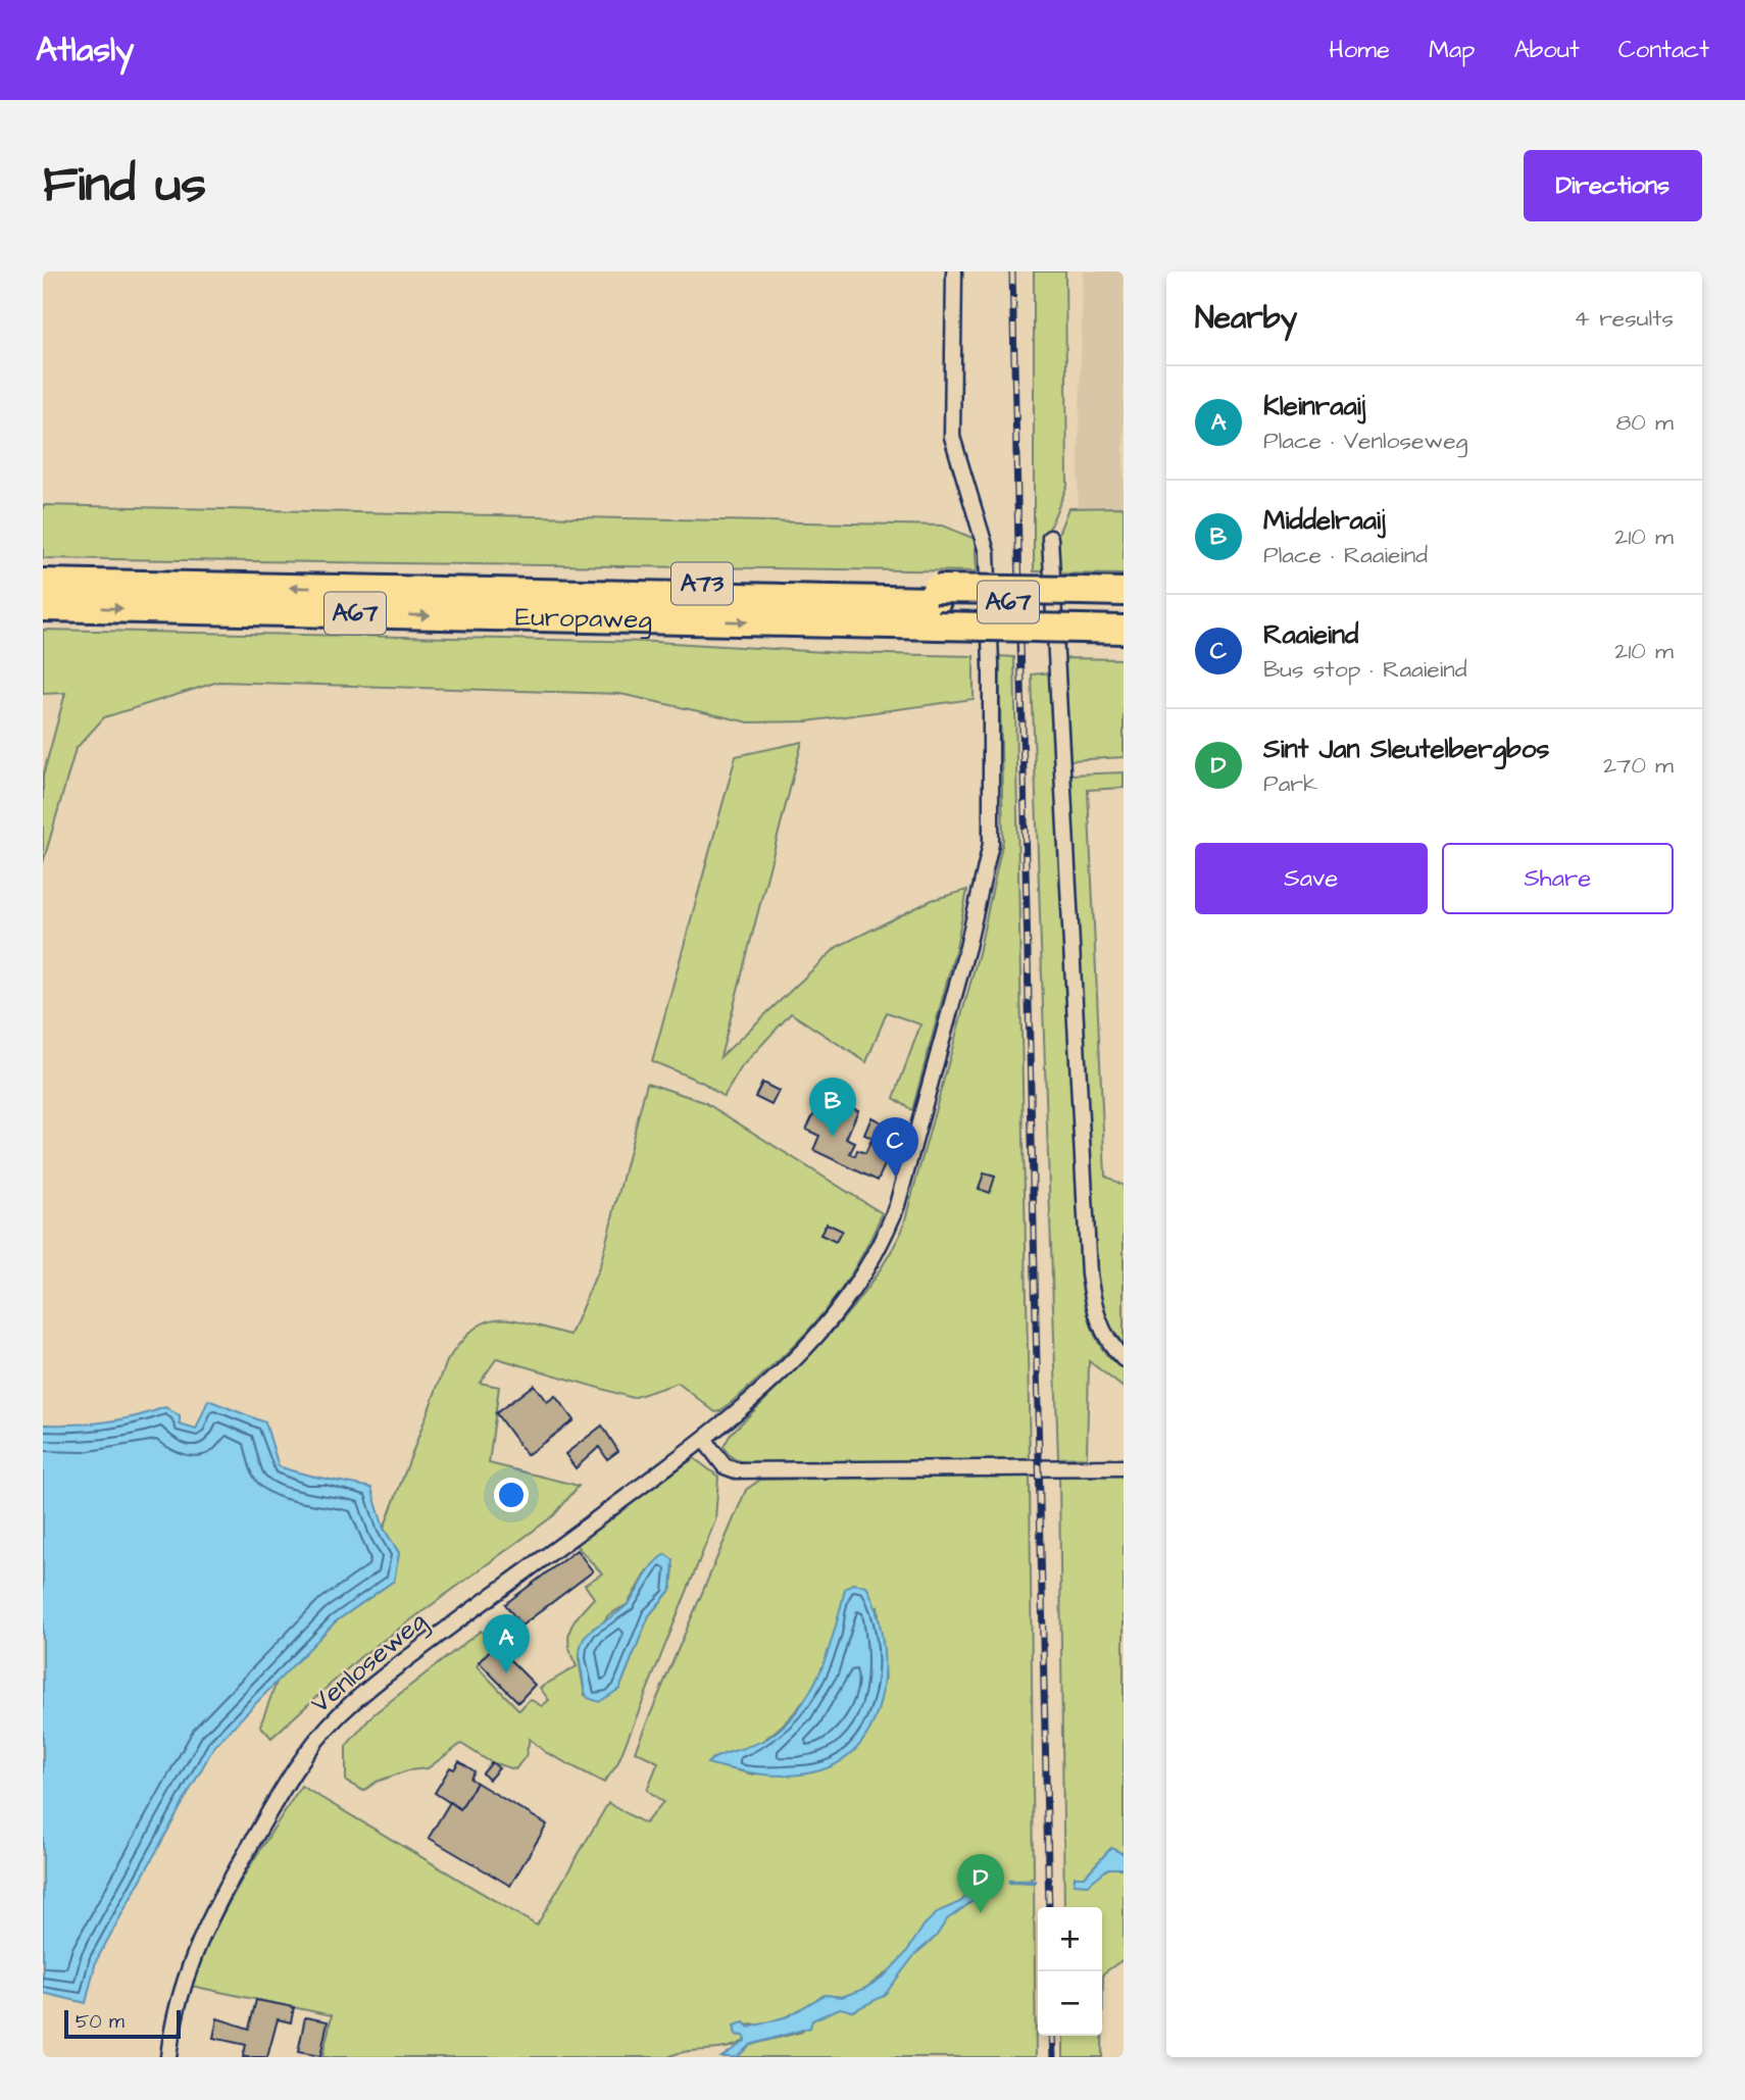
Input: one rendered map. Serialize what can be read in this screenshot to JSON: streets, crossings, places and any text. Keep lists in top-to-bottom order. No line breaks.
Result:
{"streets":{"highway":["A67","Europaweg"],"street":["Venloseweg"]},"scale_bar":"50 m","page":{"header":"Atlasly","nav":["Home","Map","About","Contact"],"buttons":["Directions",["Save","Share"]],"title":"Find us","heading":["Nearby","4 results"],"list":[{"mark":"A","name":"Kleinraaij","note":"Place · Venloseweg","value":"80 m"},{"mark":"B","name":"Middelraaij","note":"Place · Raaieind","value":"210 m"},{"mark":"C","name":"Raaieind","note":"Bus stop · Raaieind","value":"210 m"},{"mark":"D","name":"Sint Jan Sleutelbergbos","note":"Park","value":"270 m"}],"pins":["B","C","A","D"],"map_buttons":["+","−"],"scale":"50 m"}}
